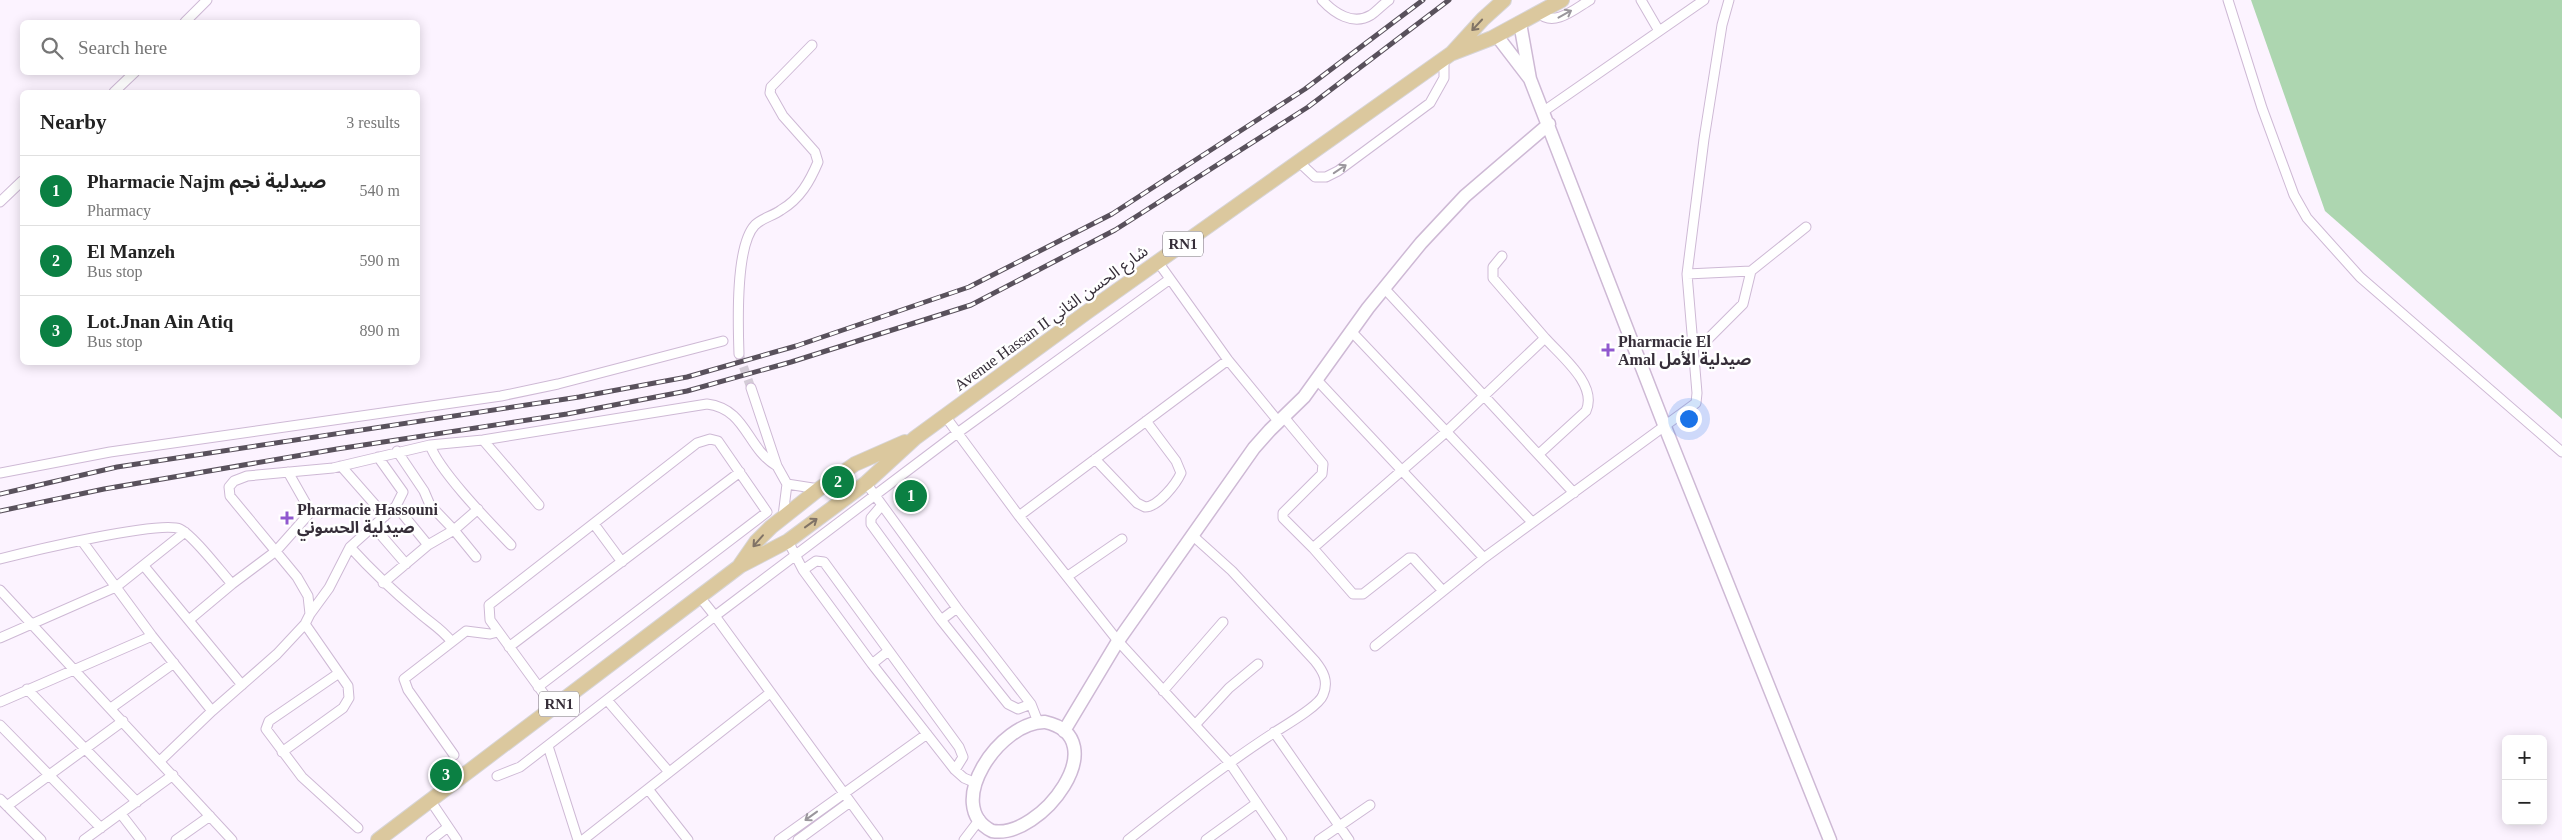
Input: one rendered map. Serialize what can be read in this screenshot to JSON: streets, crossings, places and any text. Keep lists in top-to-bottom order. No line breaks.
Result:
{"streets":{"main road":["RN1","Avenue Hassan II شارع الحسن الثاني"]},"places":{"health":["Pharmacie El Amal صيدلية الأمل","Pharmacie Hassouni صيدلية الحسوني"]},"page":{"search":"Search here","heading":["Nearby","3 results"],"list":[{"mark":"1","name":"Pharmacie Najm صيدلية نجم","note":"Pharmacy","value":"540 m"},{"mark":"2","name":"El Manzeh","note":"Bus stop","value":"590 m"},{"mark":"3","name":"Lot.Jnan Ain Atiq","note":"Bus stop","value":"890 m"}],"pins":["2","1","3"],"map_buttons":["+","−"]}}
